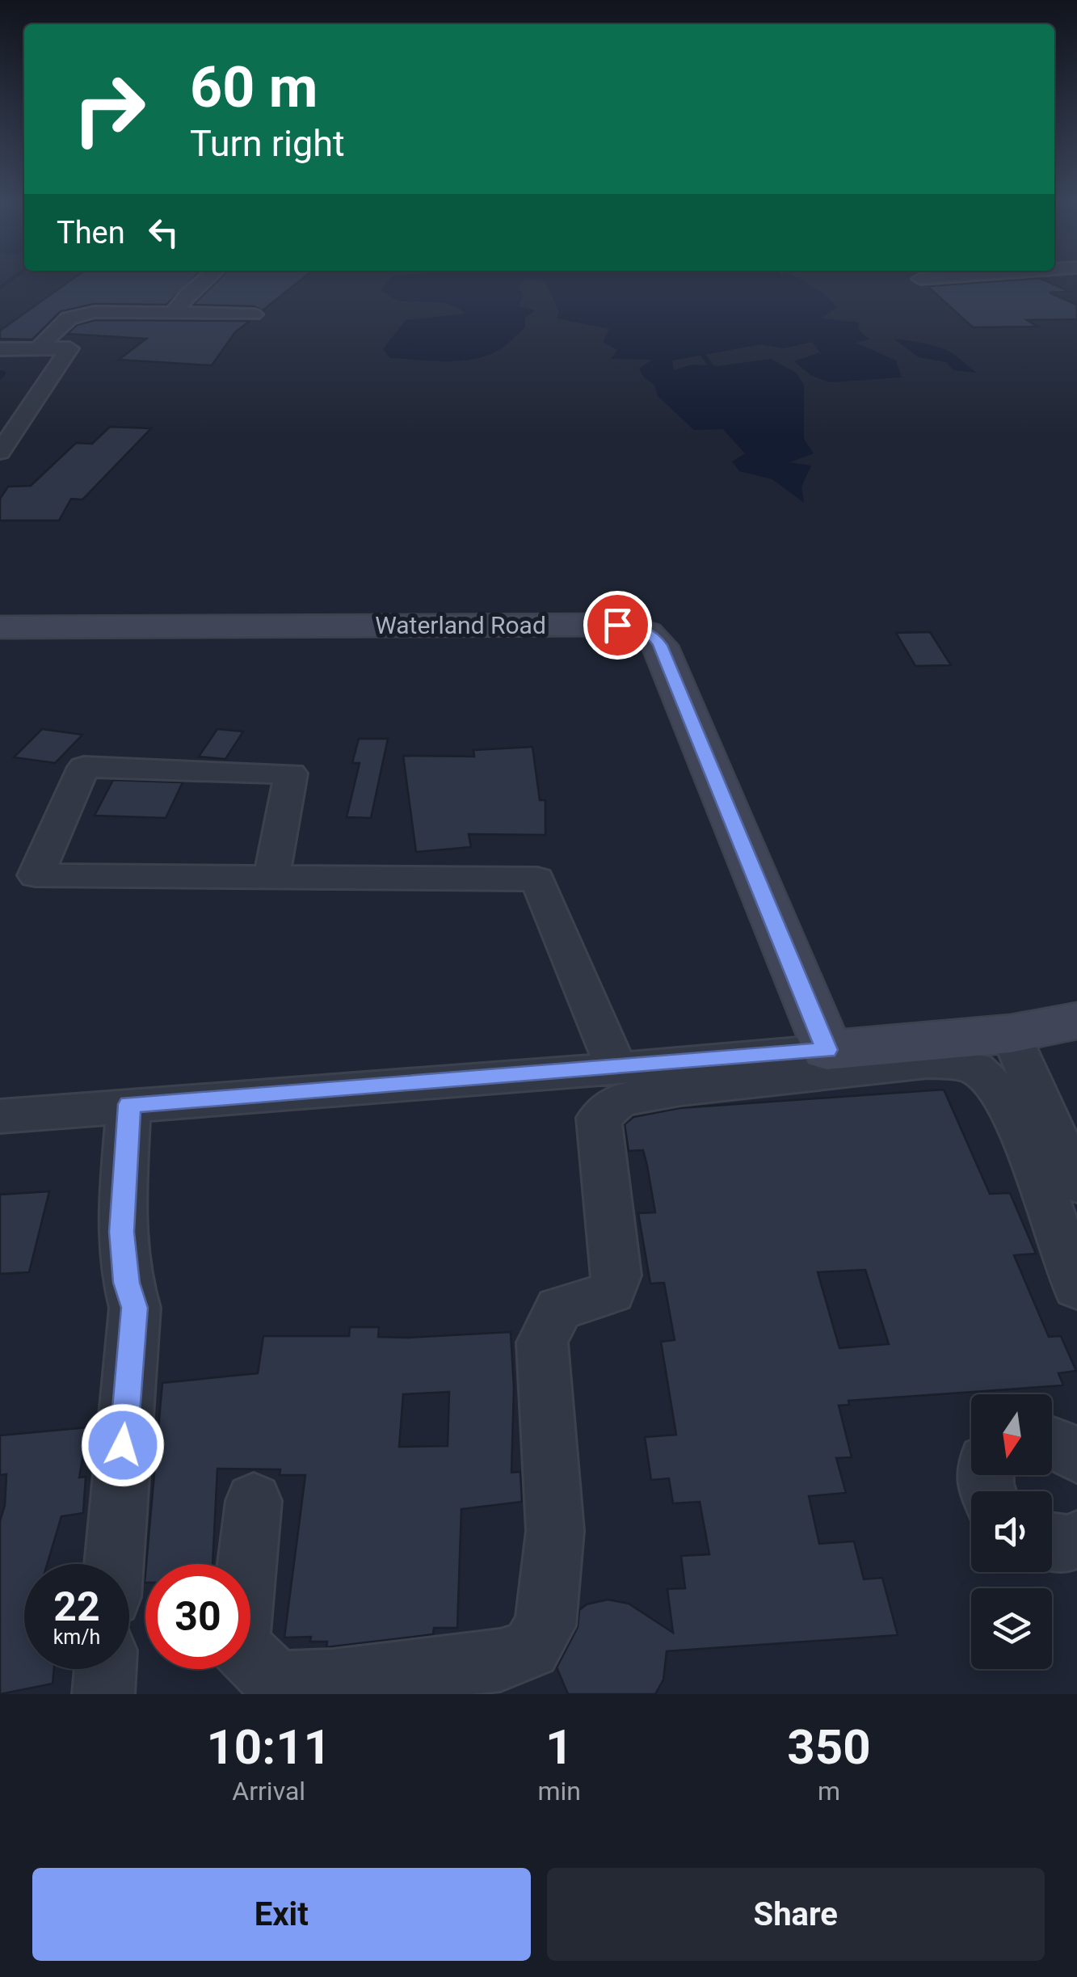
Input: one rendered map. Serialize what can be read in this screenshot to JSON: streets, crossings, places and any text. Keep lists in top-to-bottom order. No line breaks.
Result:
{"streets":{"main road":["Waterland Road"]},"north":"bottom","page":{"turn":["60 m","Turn right"],"then":"Then","speed":"22 km/h","limit":"30","eta":["10:11","Arrival","1","min","350","m"],"buttons":["Exit","Share"]}}
